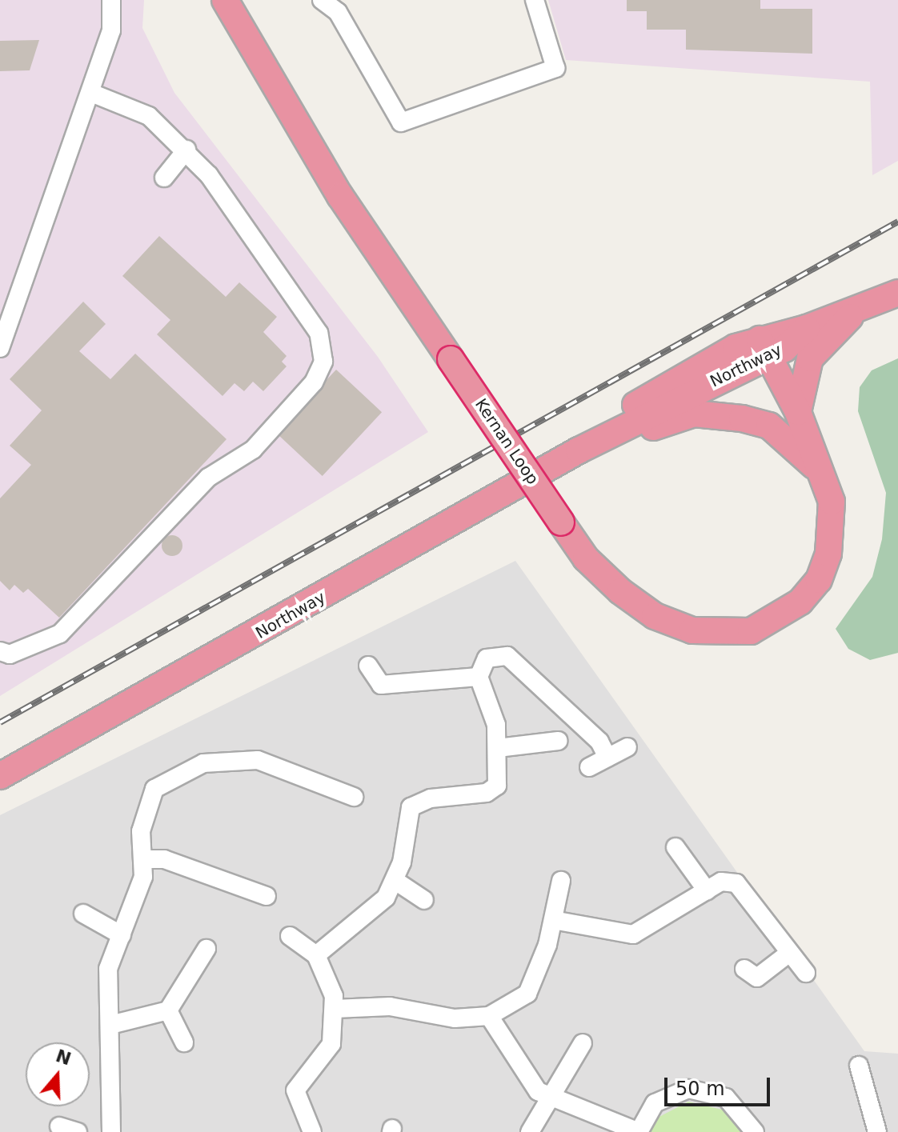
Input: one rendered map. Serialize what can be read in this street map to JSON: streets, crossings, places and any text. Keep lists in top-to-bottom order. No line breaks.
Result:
{"streets":{"highway":["Northway","Kernan Loop"]},"crossings":[["Northway","Kernan Loop"]],"scale_bar":"50 m","north":"top"}
